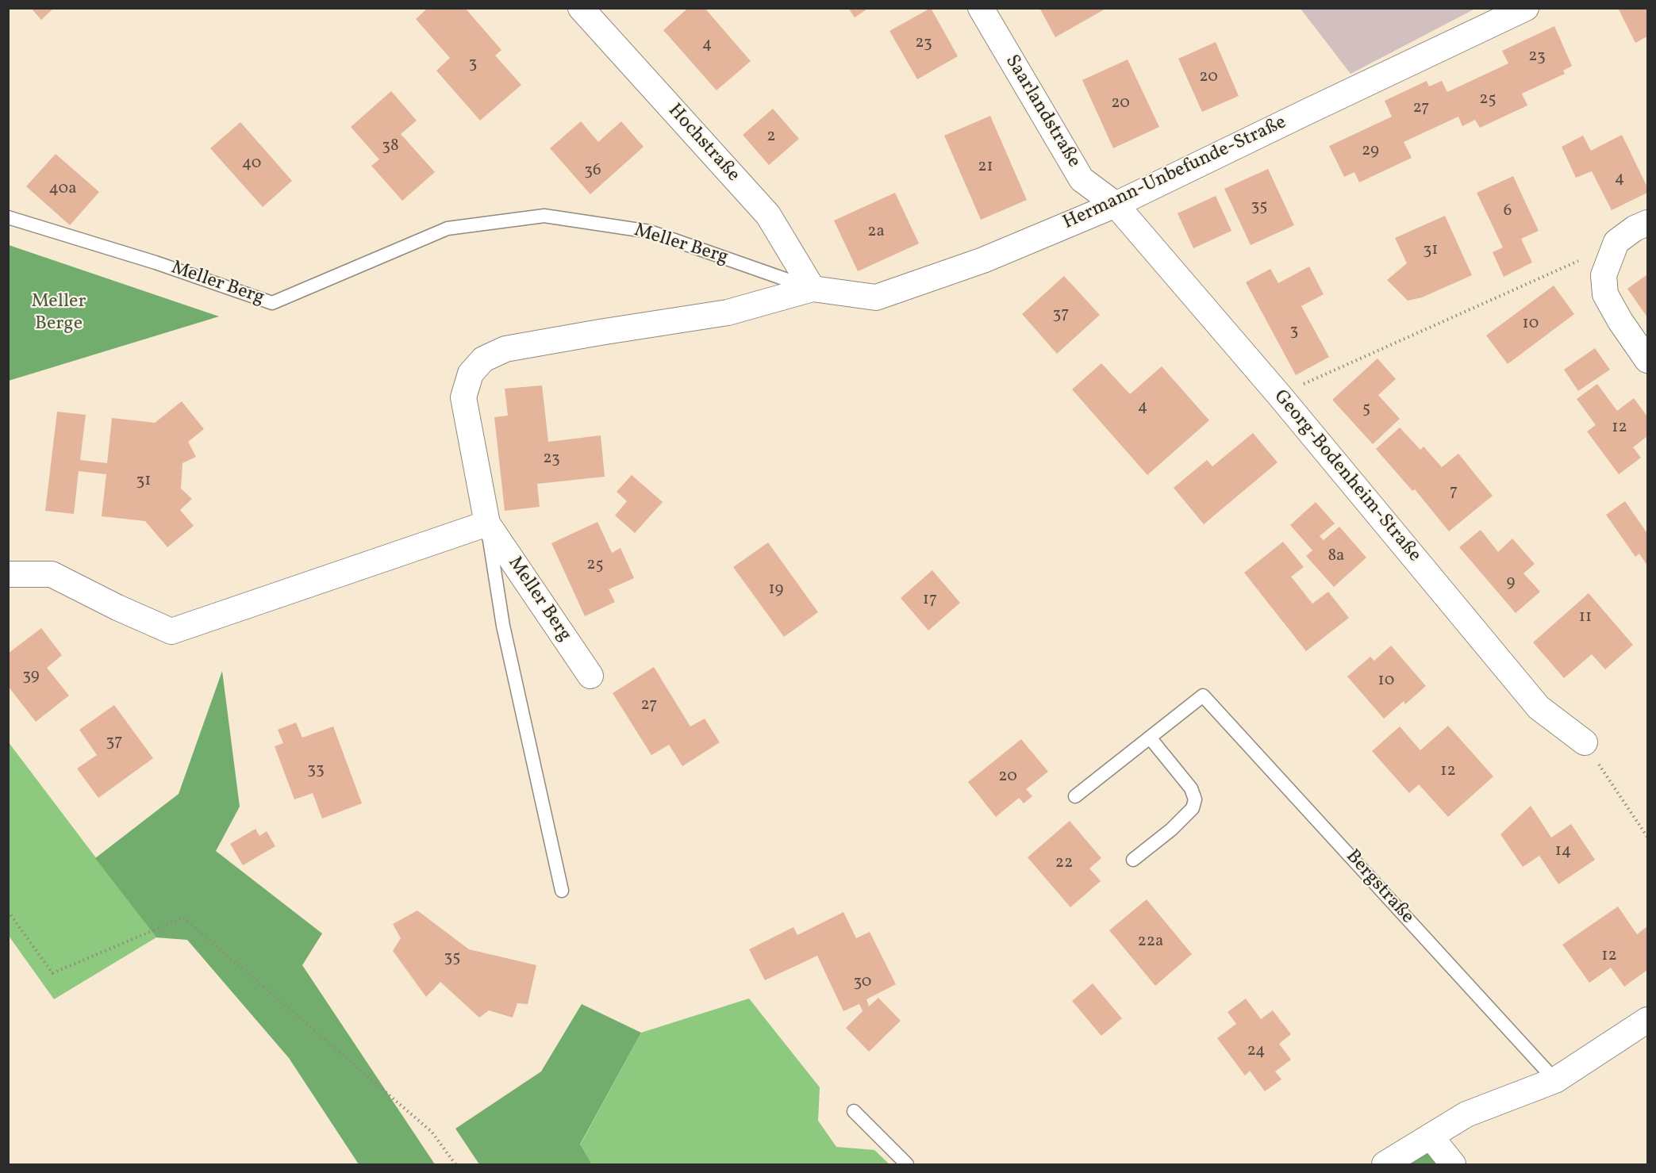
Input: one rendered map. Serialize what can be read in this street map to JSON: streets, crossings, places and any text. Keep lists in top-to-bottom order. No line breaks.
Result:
{"streets":{"street":["Saarlandstraße","Hochstraße","Hermann-Unbefunde-Straße","Meller Berg","Georg-Bodenheim-Straße"],"lane":["Bergstraße"]},"crossings":[["Saarlandstraße","Hermann-Unbefunde-Straße"],["Saarlandstraße","Georg-Bodenheim-Straße"],["Hochstraße","Hermann-Unbefunde-Straße"],["Hochstraße","Meller Berg"],["Hermann-Unbefunde-Straße","Meller Berg"],["Hermann-Unbefunde-Straße","Georg-Bodenheim-Straße"]],"parks":["Meller Berge"],"house_numbers":["23","4","23","3","20","25","20","27","2","38","29","40","21","36","4","40a","35","6","2a","31","37","10","3","4","5","12","23","31","7","8a","25","9","19","17","11","39","10","27","37","33","12","20","14","22","22a","12","35","30","24"]}
